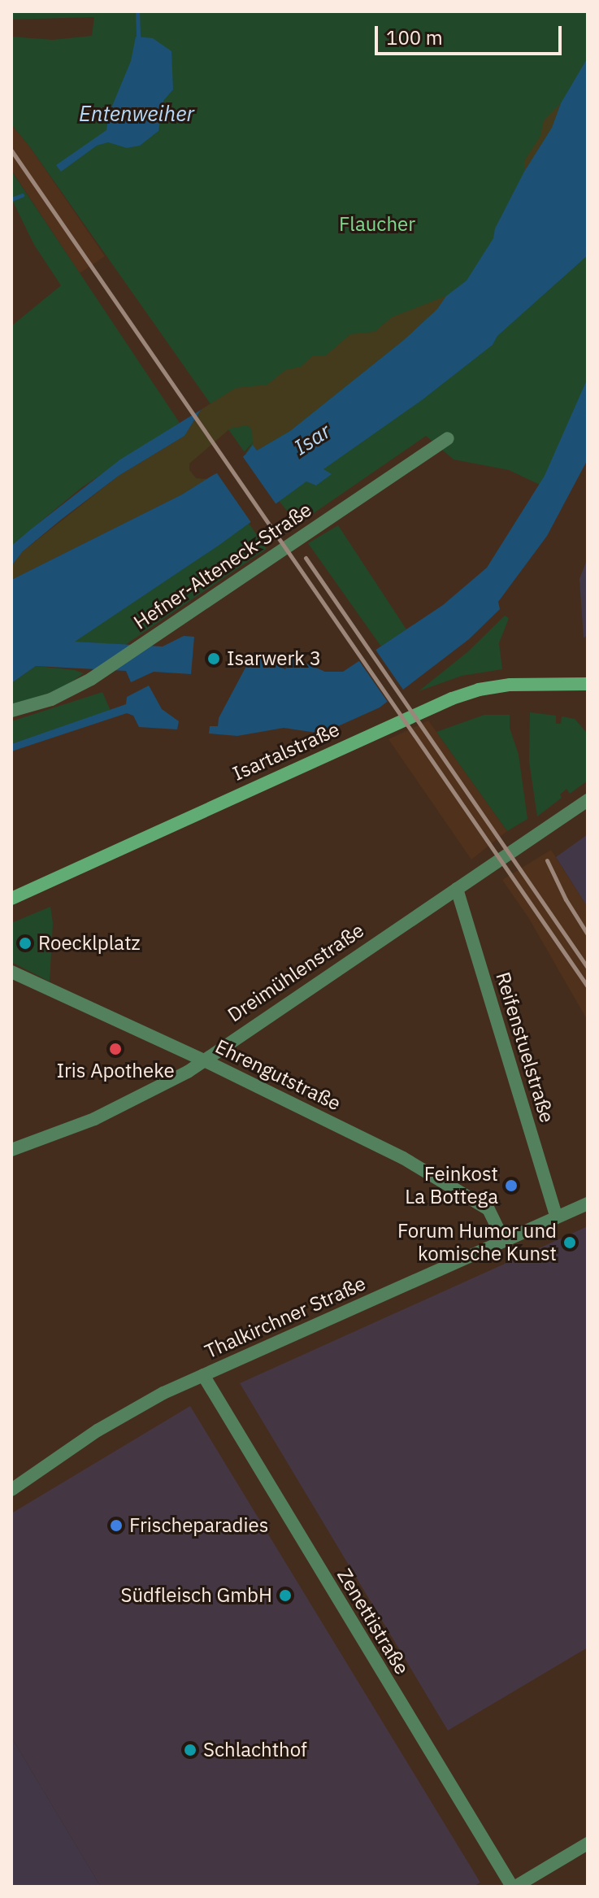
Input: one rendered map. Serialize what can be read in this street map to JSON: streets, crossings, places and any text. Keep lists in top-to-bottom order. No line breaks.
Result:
{"streets":{"main road":["Isartalstraße"],"street":["Hefner-Alteneck-Straße","Dreimühlenstraße","Reifenstuelstraße","Ehrengutstraße","Thalkirchner Straße","Zenettistraße"]},"crossings":[["Dreimühlenstraße","Reifenstuelstraße"],["Dreimühlenstraße","Ehrengutstraße"],["Reifenstuelstraße","Thalkirchner Straße"],["Ehrengutstraße","Thalkirchner Straße"],["Thalkirchner Straße","Zenettistraße"]],"water":["Entenweiher","Isar"],"parks":["Flaucher"],"places":["Isarwerk 3","Roecklplatz","Iris Apotheke","Feinkost La Bottega","Forum Humor und komische Kunst","Frischeparadies","Südfleisch GmbH","Schlachthof"],"scale_bar":"100 m"}
